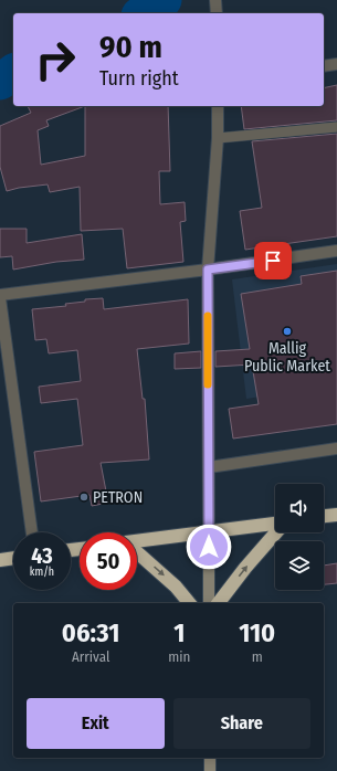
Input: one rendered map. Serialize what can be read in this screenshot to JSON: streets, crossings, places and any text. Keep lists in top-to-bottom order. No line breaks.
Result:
{"places":["Mallig Public Market","PETRON"],"page":{"turn":["90 m","Turn right"],"speed":"43 km/h","limit":"50","eta":["06:31","Arrival","1","min","110","m"],"buttons":["Exit","Share"]}}
